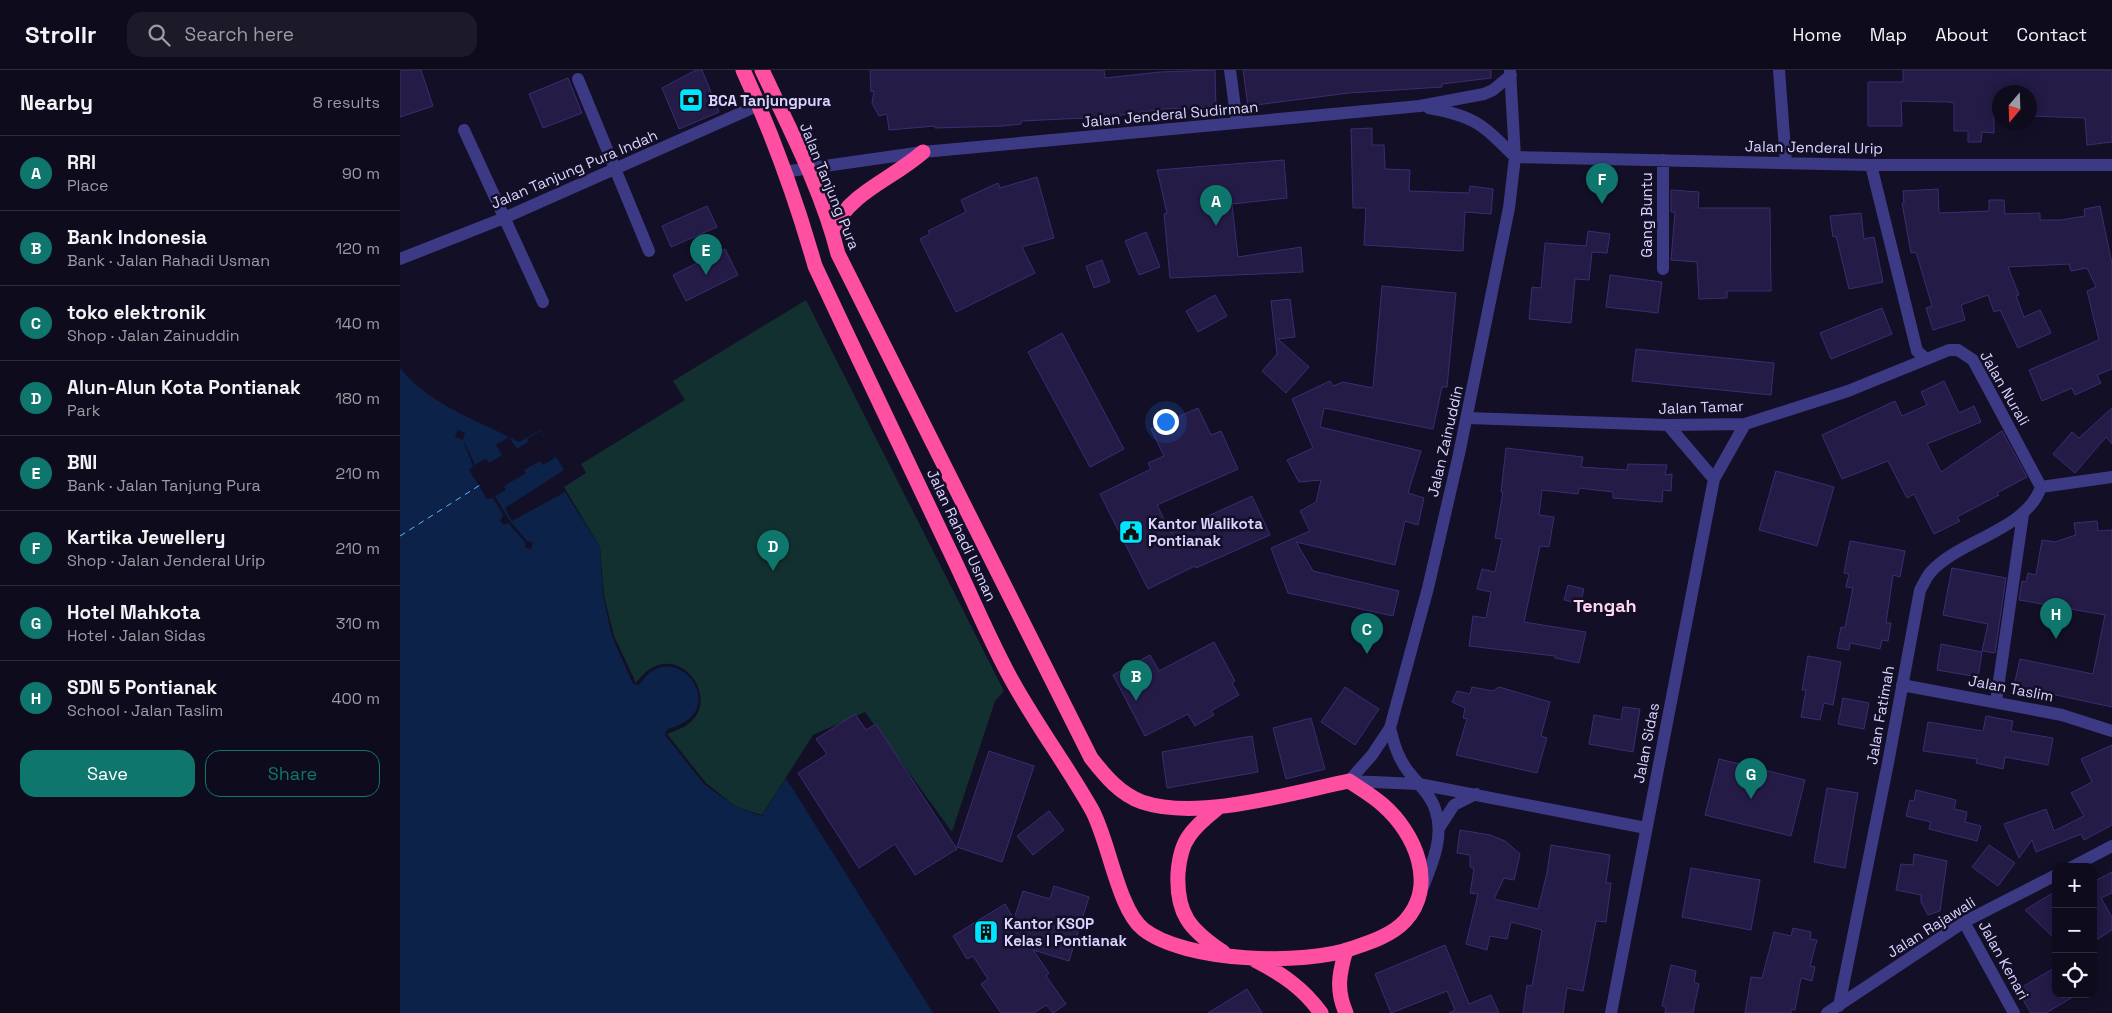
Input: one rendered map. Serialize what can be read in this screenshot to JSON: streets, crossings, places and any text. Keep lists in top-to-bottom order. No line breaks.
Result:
{"streets":{"highway":["Jalan Tanjung Pura","Jalan Rahadi Usman"],"street":["Jalan Jenderal Sudirman","Jalan Jenderal Urip","Jalan Tanjung Pura Indah","Gang Buntu","Jalan Nurali","Jalan Tamar","Jalan Zainuddin","Jalan Taslim","Jalan Fatimah","Jalan Sidas","Jalan Rajawali","Jalan Kenari"]},"crossings":[["Jalan Jenderal Sudirman","Jalan Jenderal Urip"],["Jalan Jenderal Sudirman","Jalan Tanjung Pura"],["Jalan Jenderal Sudirman","Jalan Zainuddin"],["Jalan Jenderal Sudirman","Jalan Rahadi Usman"],["Jalan Jenderal Urip","Gang Buntu"],["Jalan Jenderal Urip","Jalan Zainuddin"],["Jalan Tanjung Pura","Jalan Rahadi Usman"],["Jalan Nurali","Jalan Tamar"],["Jalan Nurali","Jalan Fatimah"],["Jalan Tamar","Jalan Zainuddin"],["Jalan Tamar","Jalan Sidas"],["Jalan Taslim","Jalan Fatimah"],["Jalan Fatimah","Jalan Rajawali"],["Jalan Rajawali","Jalan Kenari"]],"districts":["Tengah"],"places":{"bank":["BCA Tanjungpura"],"public building":["Kantor Walikota Pontianak"],"building":["Kantor KSOP Kelas I Pontianak"]},"north":"bottom","page":{"header":"Strollr","search":"Search here","nav":["Home","Map","About","Contact"],"heading":["Nearby","8 results"],"list":[{"mark":"A","name":"RRI","note":"Place","value":"90 m"},{"mark":"B","name":"Bank Indonesia","note":"Bank · Jalan Rahadi Usman","value":"120 m"},{"mark":"C","name":"toko elektronik","note":"Shop · Jalan Zainuddin","value":"140 m"},{"mark":"D","name":"Alun-Alun Kota Pontianak","note":"Park","value":"180 m"},{"mark":"E","name":"BNI","note":"Bank · Jalan Tanjung Pura","value":"210 m"},{"mark":"F","name":"Kartika Jewellery","note":"Shop · Jalan Jenderal Urip","value":"210 m"},{"mark":"G","name":"Hotel Mahkota","note":"Hotel · Jalan Sidas","value":"310 m"},{"mark":"H","name":"SDN 5 Pontianak","note":"School · Jalan Taslim","value":"400 m"}],"pins":["F","A","E","D","H","C","B","G"],"buttons":["Save","Share"],"map_buttons":["+","−"]}}
